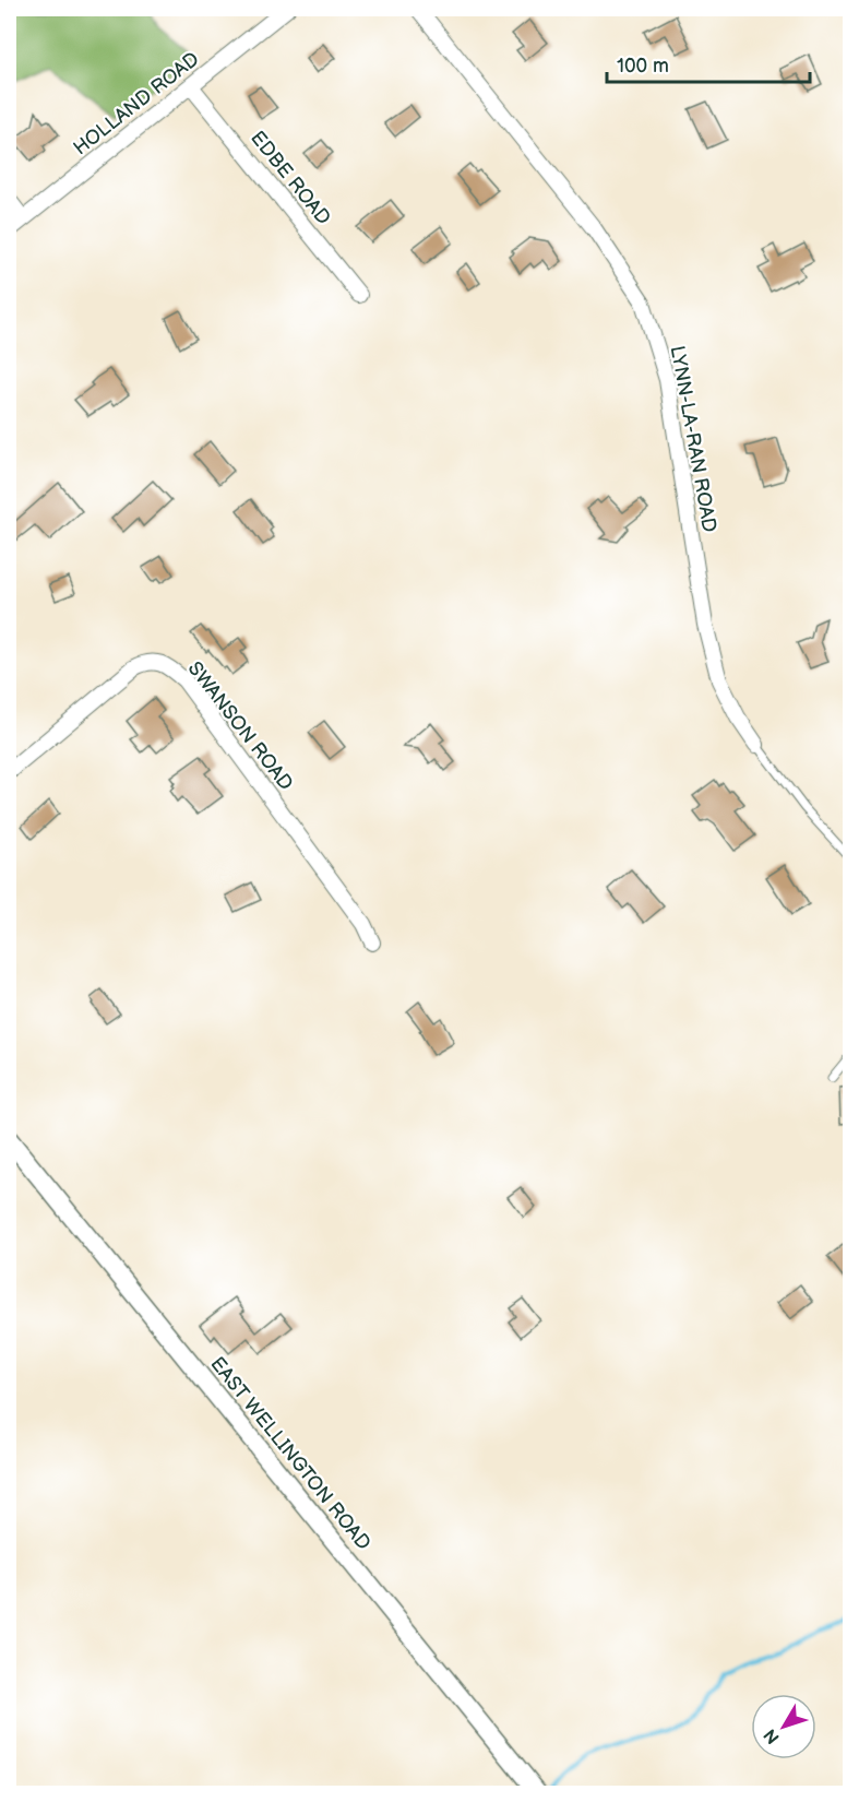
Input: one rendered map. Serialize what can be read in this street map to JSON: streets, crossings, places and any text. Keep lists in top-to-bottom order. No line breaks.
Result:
{"streets":{"street":["HOLLAND ROAD","EDBE ROAD","LYNN-LA-RAN ROAD","SWANSON ROAD","EAST WELLINGTON ROAD"]},"crossings":[["HOLLAND ROAD","EDBE ROAD"]],"scale_bar":"100 m","north":"bottom left"}
